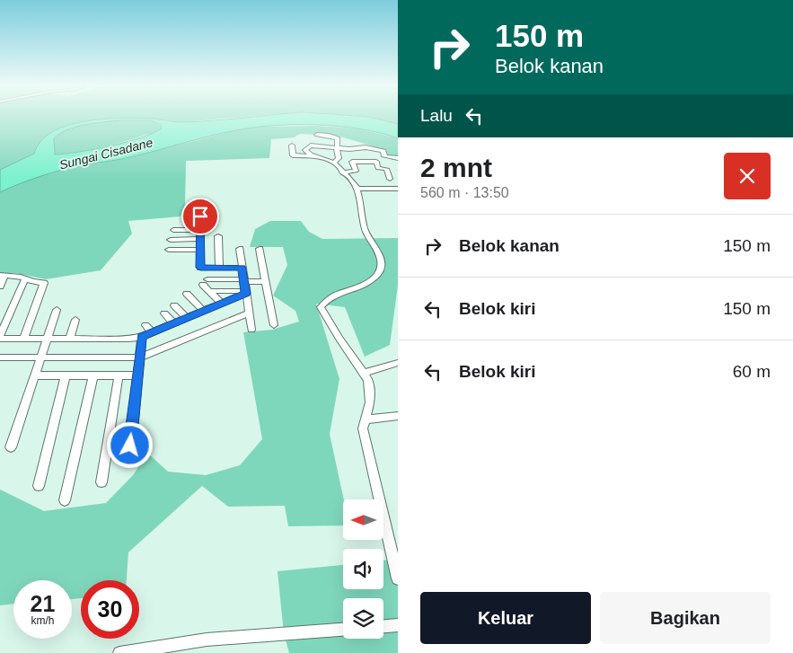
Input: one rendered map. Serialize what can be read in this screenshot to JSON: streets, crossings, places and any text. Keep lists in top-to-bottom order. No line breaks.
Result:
{"water":["Sungai Cisadane"],"north":"left","page":{"turn":["150 m","Belok kanan"],"then":"Lalu","heading":["2 mnt","560 m · 13:50"],"list":[{"name":"Belok kanan","value":"150 m"},{"name":"Belok kiri","value":"150 m"},{"name":"Belok kiri","value":"60 m"}],"speed":"21 km/h","limit":"30","buttons":["Keluar","Bagikan"]}}
